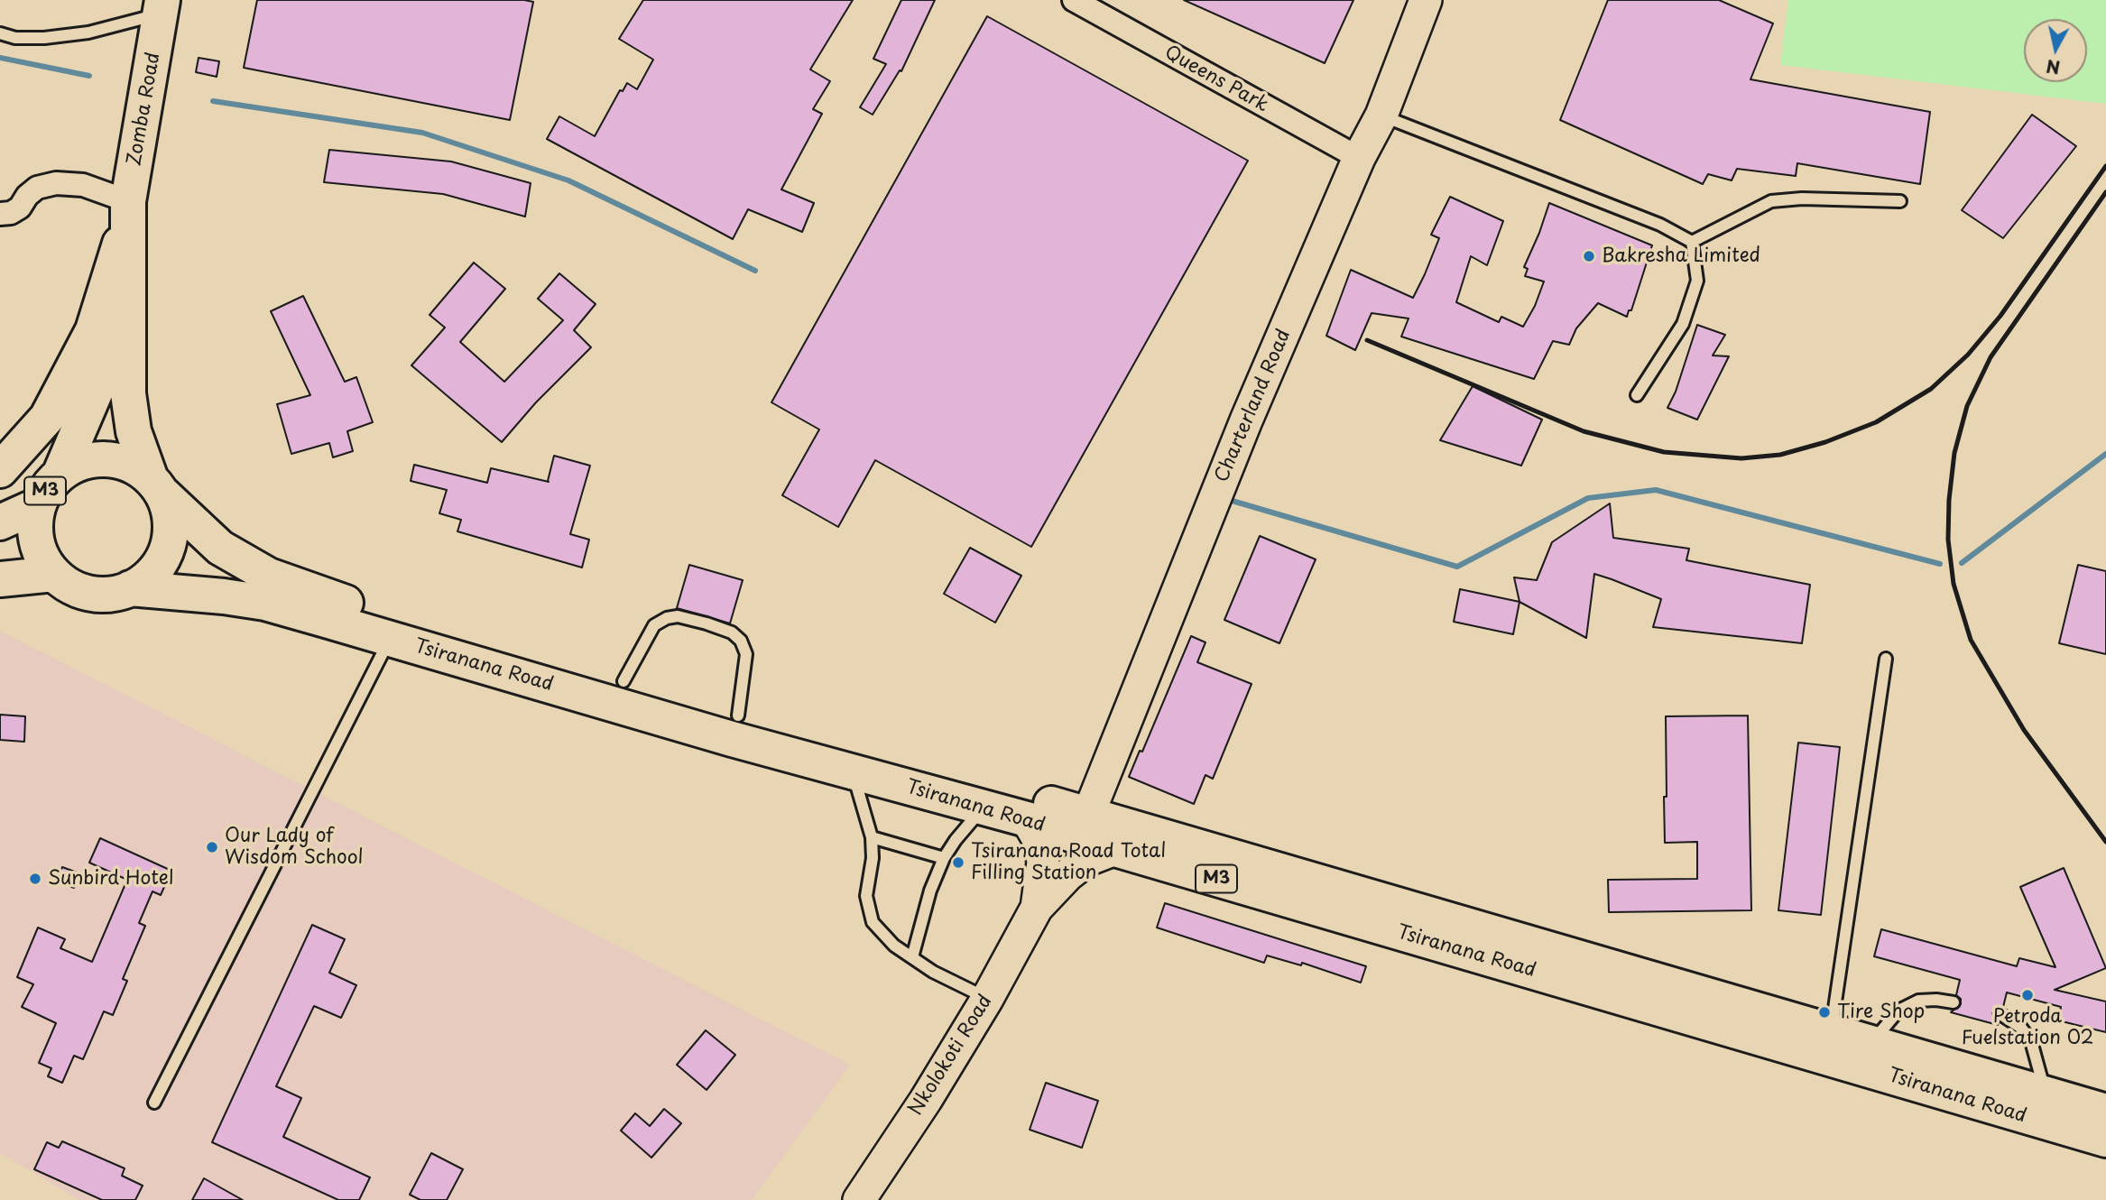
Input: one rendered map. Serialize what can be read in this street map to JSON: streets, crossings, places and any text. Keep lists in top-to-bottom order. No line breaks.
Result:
{"streets":{"highway":["Zomba Road","M3","Tsiranana Road"],"street":["Queens Park","Charterland Road","Nkolokoti Road"]},"crossings":[["Queens Park","Charterland Road"],["Zomba Road","M3"],["Charterland Road","Tsiranana Road"],["M3","Tsiranana Road"],["Tsiranana Road","Nkolokoti Road"]],"places":["Bakresha Limited","Our Lady of Wisdom School","Tsiranana Road Total Filling Station","Sunbird Hotel","Petroda Fuelstation 02","Tire Shop"],"north":"bottom"}
